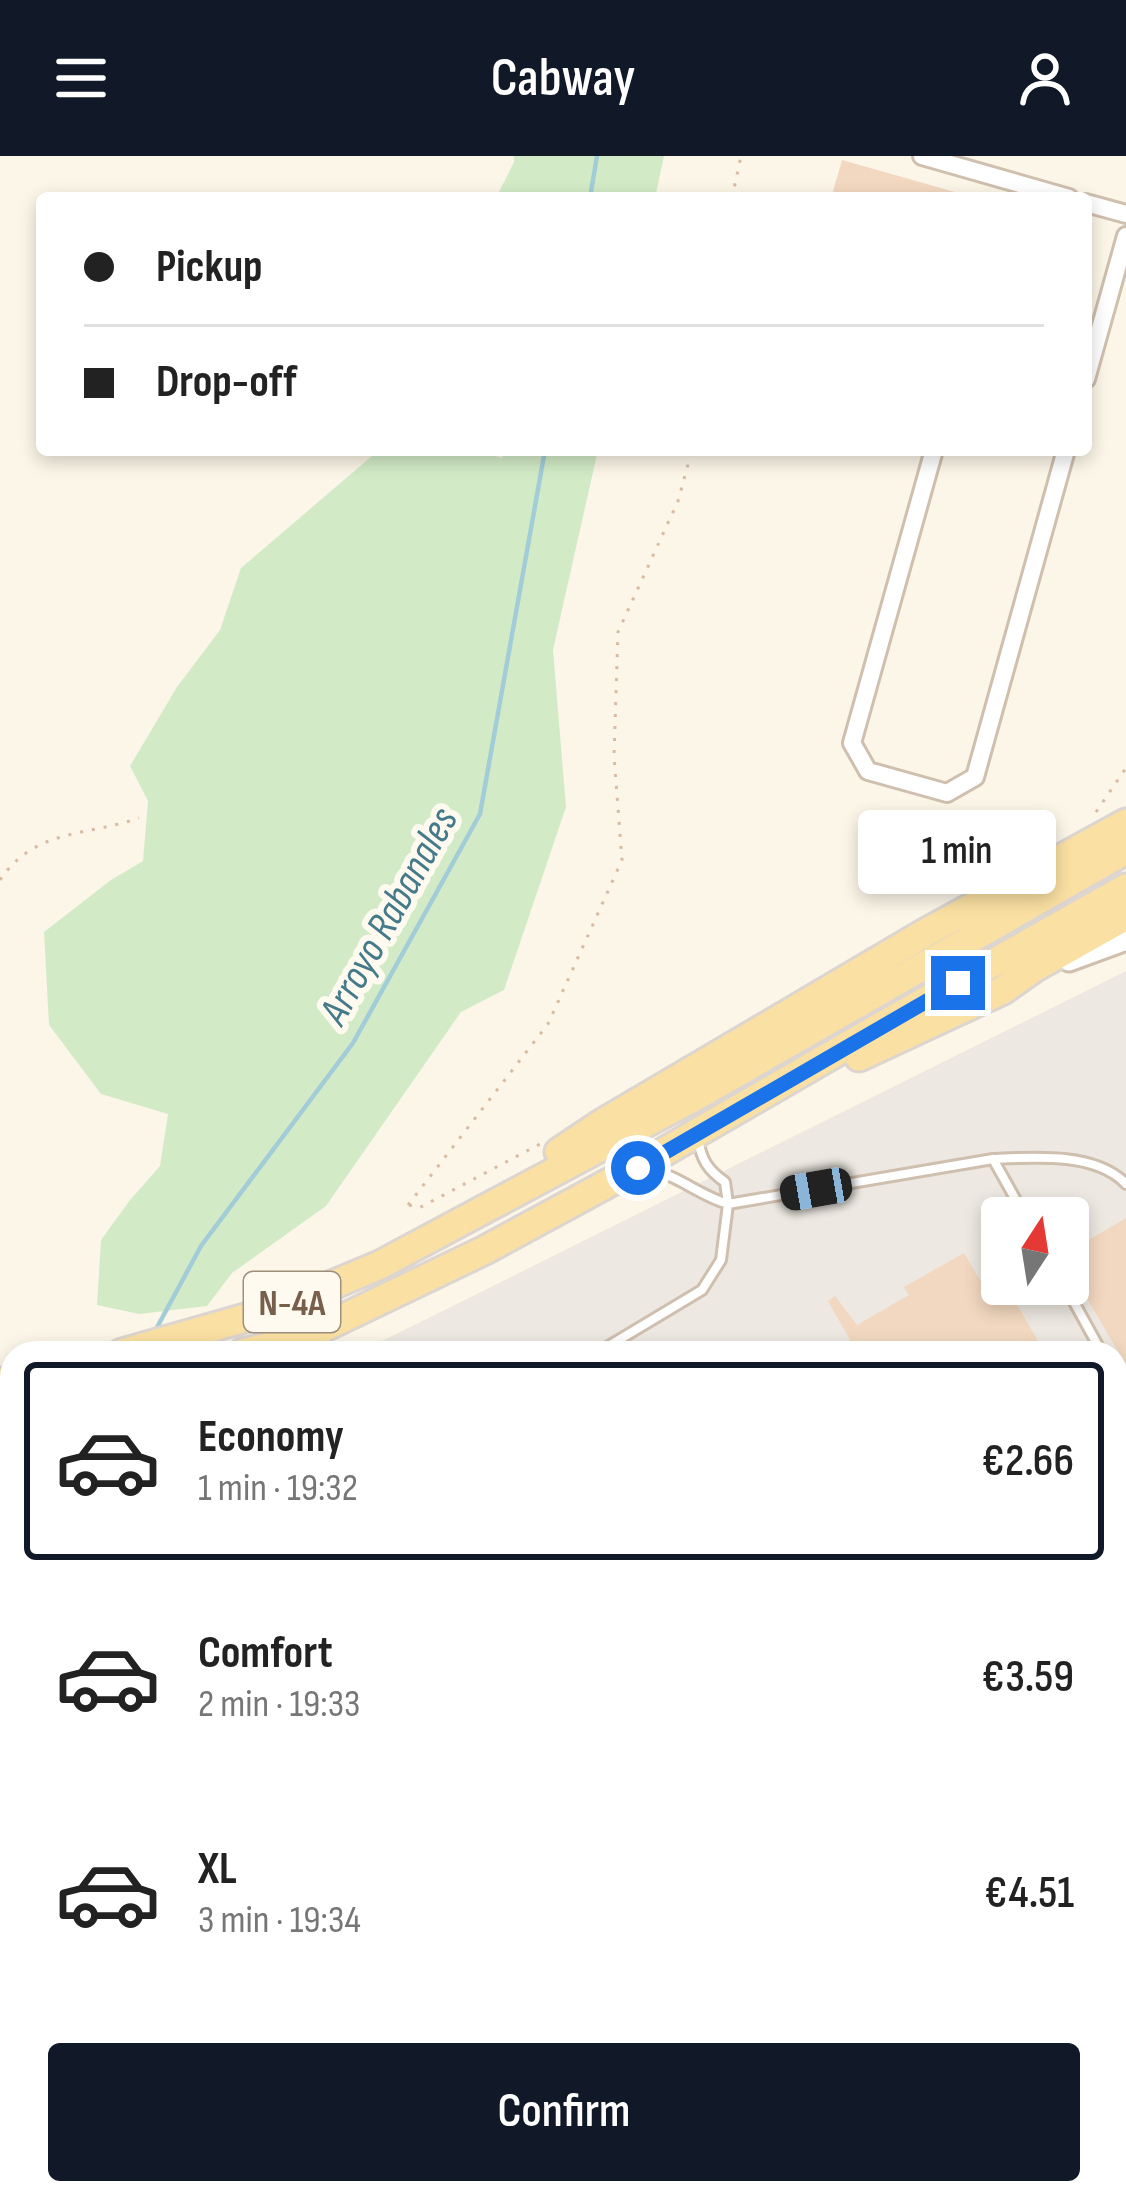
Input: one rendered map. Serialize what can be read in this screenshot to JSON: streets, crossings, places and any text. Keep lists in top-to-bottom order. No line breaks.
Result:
{"streets":{"main road":["N-4A"]},"water":["Arroyo Rabanales"],"north":"top","page":{"header":"Cabway","banner":["Pickup","Drop-off"],"bubble":"1 min","list":[{"name":"Economy","note":"1 min · 19:32","value":"€2.66"},{"name":"Comfort","note":"2 min · 19:33","value":"€3.59"},{"name":"XL","note":"3 min · 19:34","value":"€4.51"}],"buttons":"Confirm"}}
